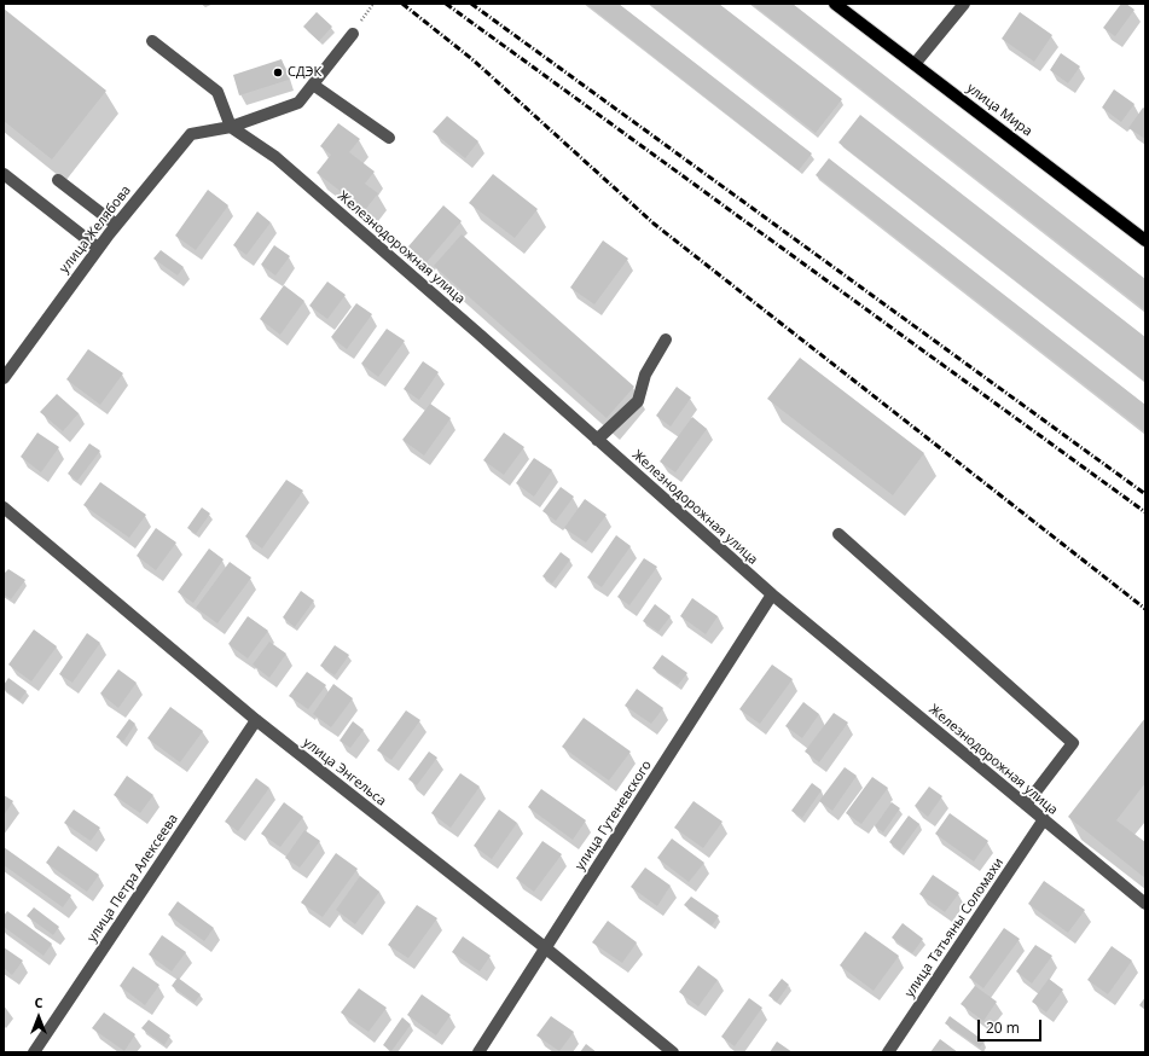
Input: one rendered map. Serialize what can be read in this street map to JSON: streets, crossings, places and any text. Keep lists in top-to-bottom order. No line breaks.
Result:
{"streets":{"main road":["улица Мира"],"street":["улица Желябова","Железнодорожная улица","улица Энгельса","улица Гутеневского","улица Петра Алексеева","улица Татьяны Соломахи"]},"crossings":[["улица Желябова","Железнодорожная улица"],["Железнодорожная улица","улица Гутеневского"],["Железнодорожная улица","улица Татьяны Соломахи"],["улица Энгельса","улица Гутеневского"],["улица Энгельса","улица Петра Алексеева"]],"places":["СДЭК"],"scale_bar":"20 m","north":"top"}
